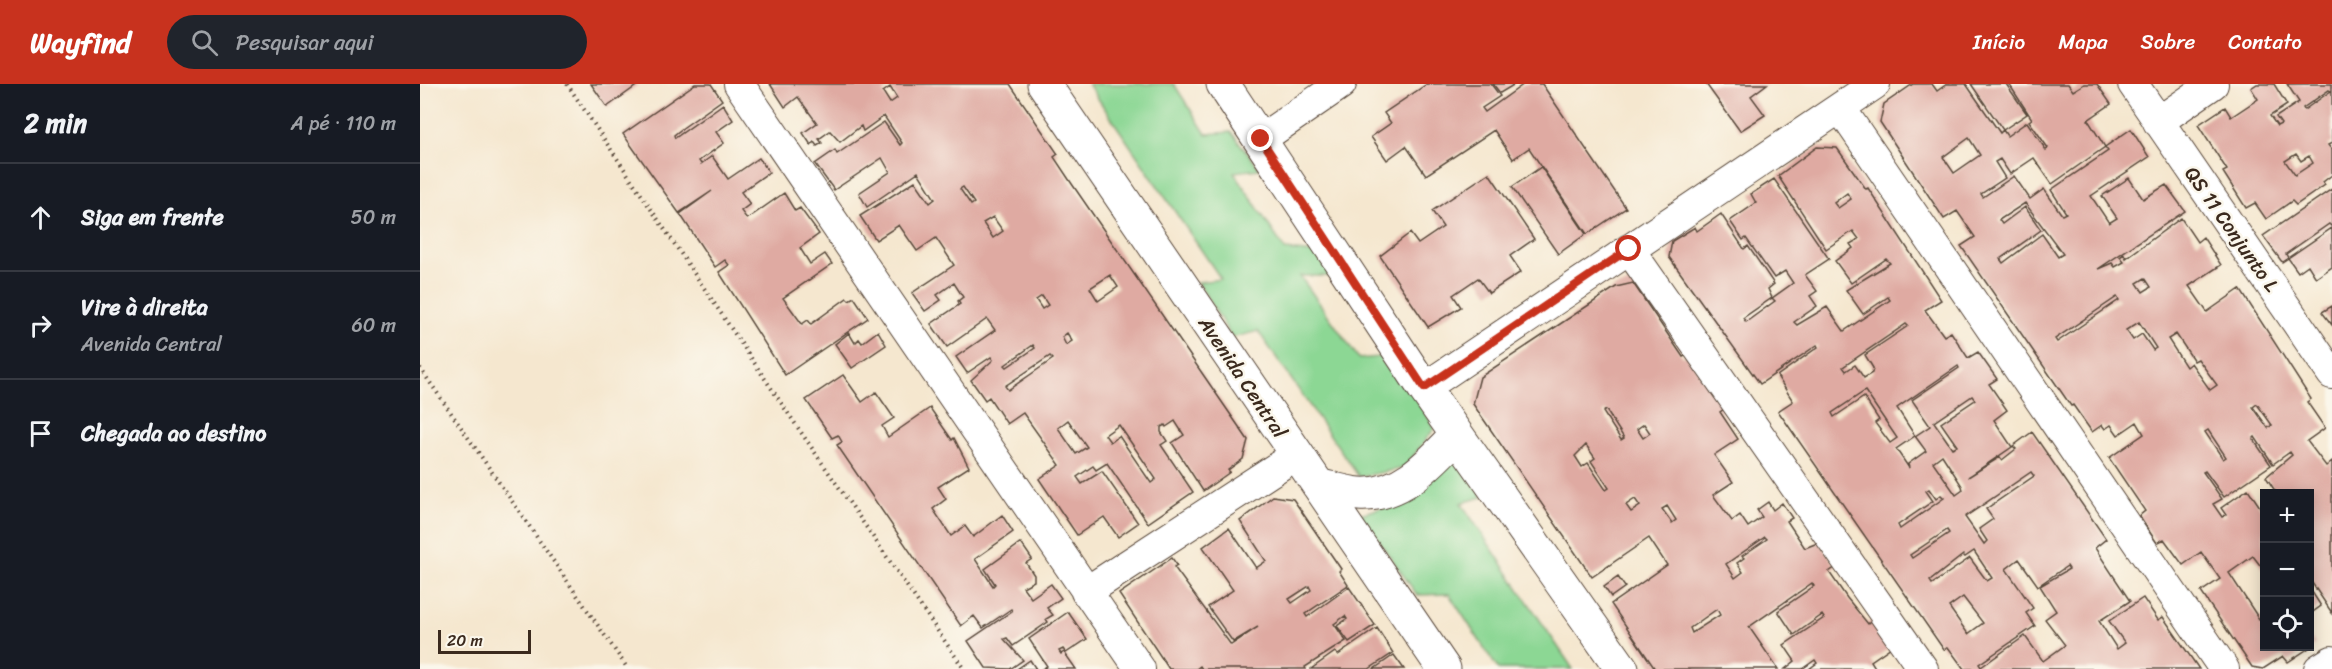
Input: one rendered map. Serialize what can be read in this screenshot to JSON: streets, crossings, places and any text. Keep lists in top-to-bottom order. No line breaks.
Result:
{"streets":{"street":["QS 11 Conjunto L","Avenida Central"]},"scale_bar":"20 m","page":{"header":"Wayfind","search":"Pesquisar aqui","nav":["Início","Mapa","Sobre","Contato"],"heading":["2 min","A pé · 110 m"],"list":[["Siga em frente","50 m"],["Vire à direita","Avenida Central","60 m"],"Chegada ao destino"],"map_buttons":["+","−"],"scale":"20 m"}}
